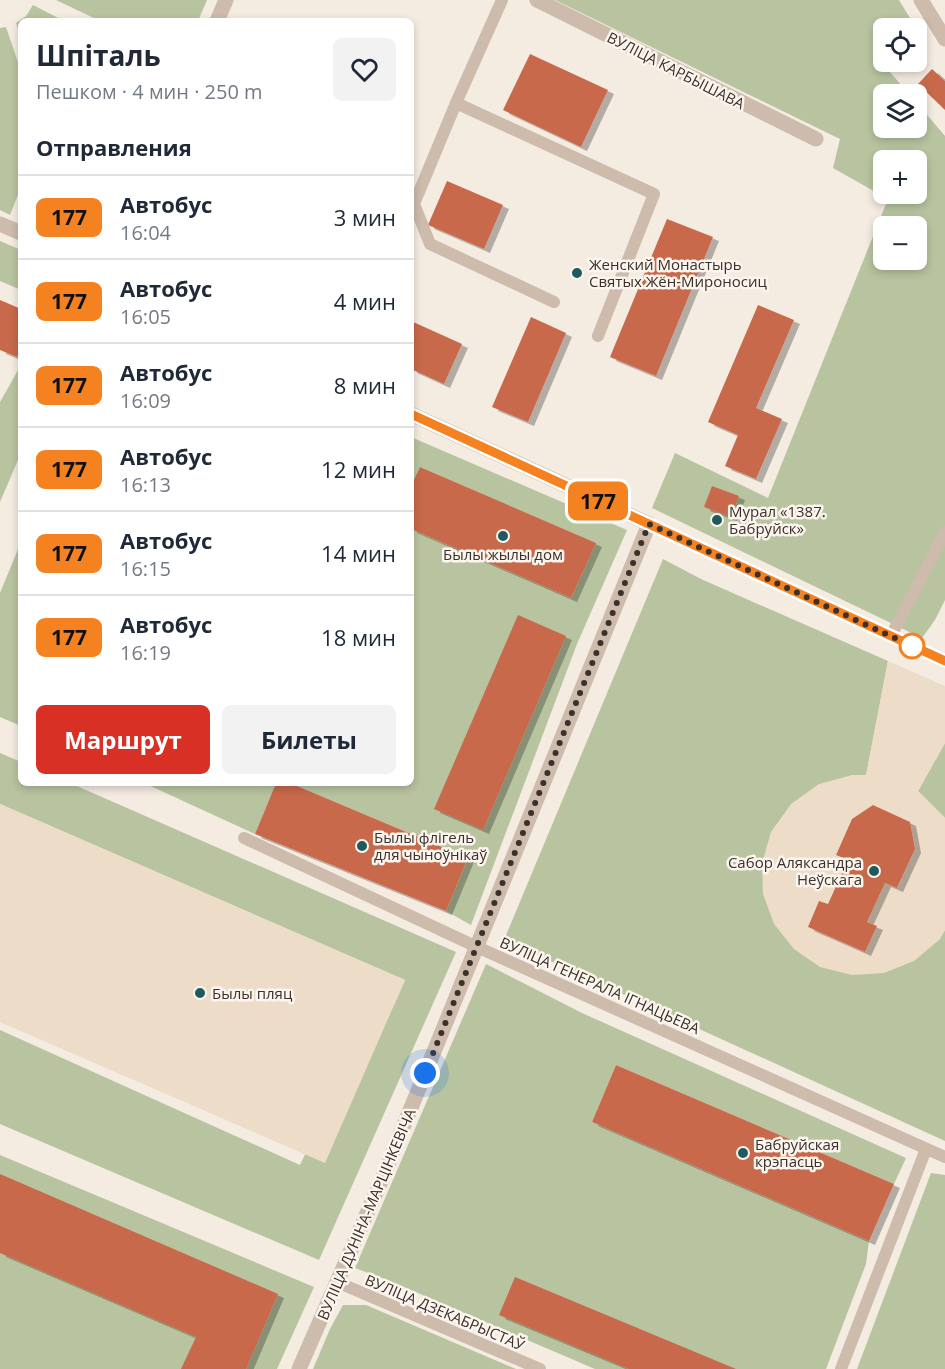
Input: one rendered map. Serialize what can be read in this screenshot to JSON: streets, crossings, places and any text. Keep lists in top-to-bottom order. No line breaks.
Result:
{"streets":{"street":["ВУЛІЦА КАРБЫШАВА","ВУЛІЦА ДУНІНА-МАРЦІНКЕВІЧА"],"lane":["ВУЛІЦА ГЕНЕРАЛА ІГНАЦЬЕВА","ВУЛІЦА ДЗЕКАБРЫСТАЎ"]},"crossings":[["ВУЛІЦА ГЕНЕРАЛА ІГНАЦЬЕВА","ВУЛІЦА ДУНІНА-МАРЦІНКЕВІЧА"],["ВУЛІЦА ДУНІНА-МАРЦІНКЕВІЧА","ВУЛІЦА ДЗЕКАБРЫСТАЎ"]],"places":["Женский Монастырь Святых Жён-Мироносиц","Мурал «1387. Бабруйск»","Былы жылы дом","Былы флігель для чыноўнікаў","Сабор Аляксандра Неўскага","Былы пляц","Бабруйская крэпасць"],"lines":["bus line 177"],"page":{"on_map":"177","map_buttons":["+","−"],"heading":[["Шпіталь","Пешком · 4 мин · 250 m"],"Отправления"],"list":[{"mark":"177","name":"Автобус","note":"16:04","value":"3 мин"},{"mark":"177","name":"Автобус","note":"16:05","value":"4 мин"},{"mark":"177","name":"Автобус","note":"16:09","value":"8 мин"},{"mark":"177","name":"Автобус","note":"16:13","value":"12 мин"},{"mark":"177","name":"Автобус","note":"16:15","value":"14 мин"},{"mark":"177","name":"Автобус","note":"16:19","value":"18 мин"}],"buttons":["Маршрут","Билеты"]}}
